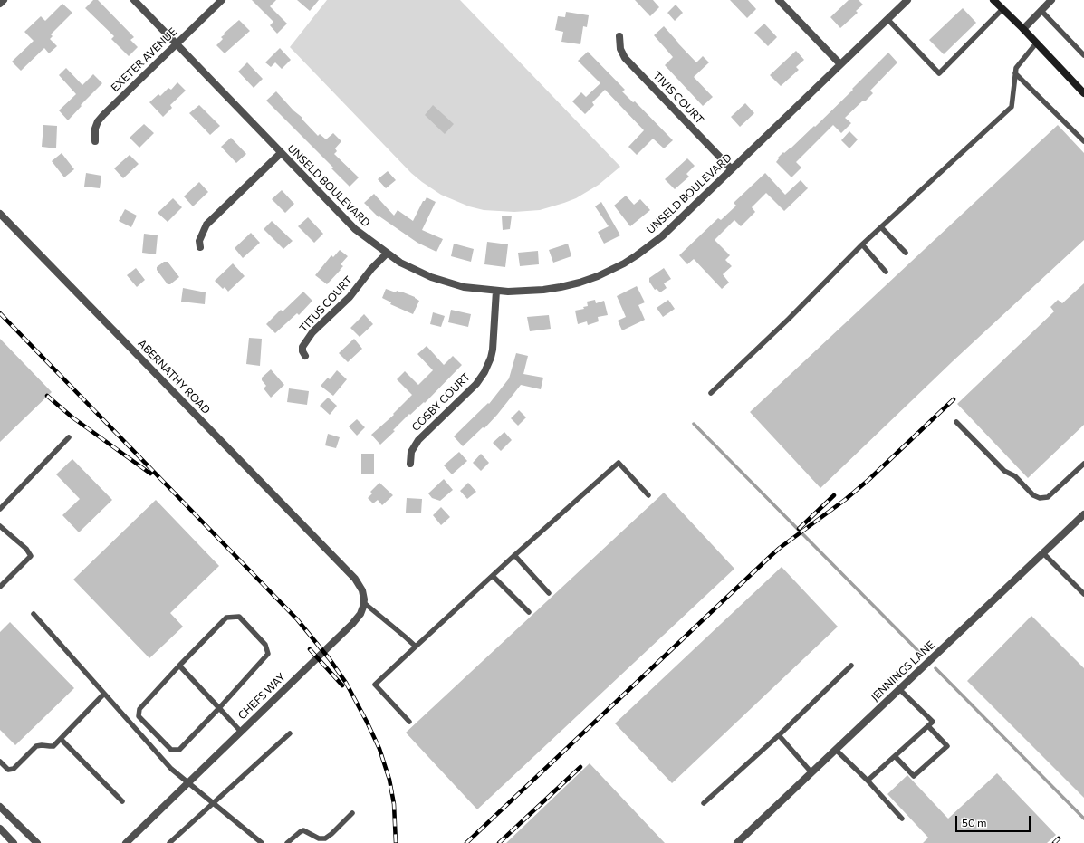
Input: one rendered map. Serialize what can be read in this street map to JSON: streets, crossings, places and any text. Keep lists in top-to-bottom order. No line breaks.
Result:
{"streets":{"street":["EXETER AVENUE","TIVIS COURT","UNSELD BOULEVARD","TITUS COURT","ABERNATHY ROAD","COSBY COURT","JENNINGS LANE","CHEFS WAY"]},"crossings":[["EXETER AVENUE","UNSELD BOULEVARD"],["TIVIS COURT","UNSELD BOULEVARD"],["UNSELD BOULEVARD","TITUS COURT"],["UNSELD BOULEVARD","COSBY COURT"],["ABERNATHY ROAD","CHEFS WAY"]],"scale_bar":"50 m"}
